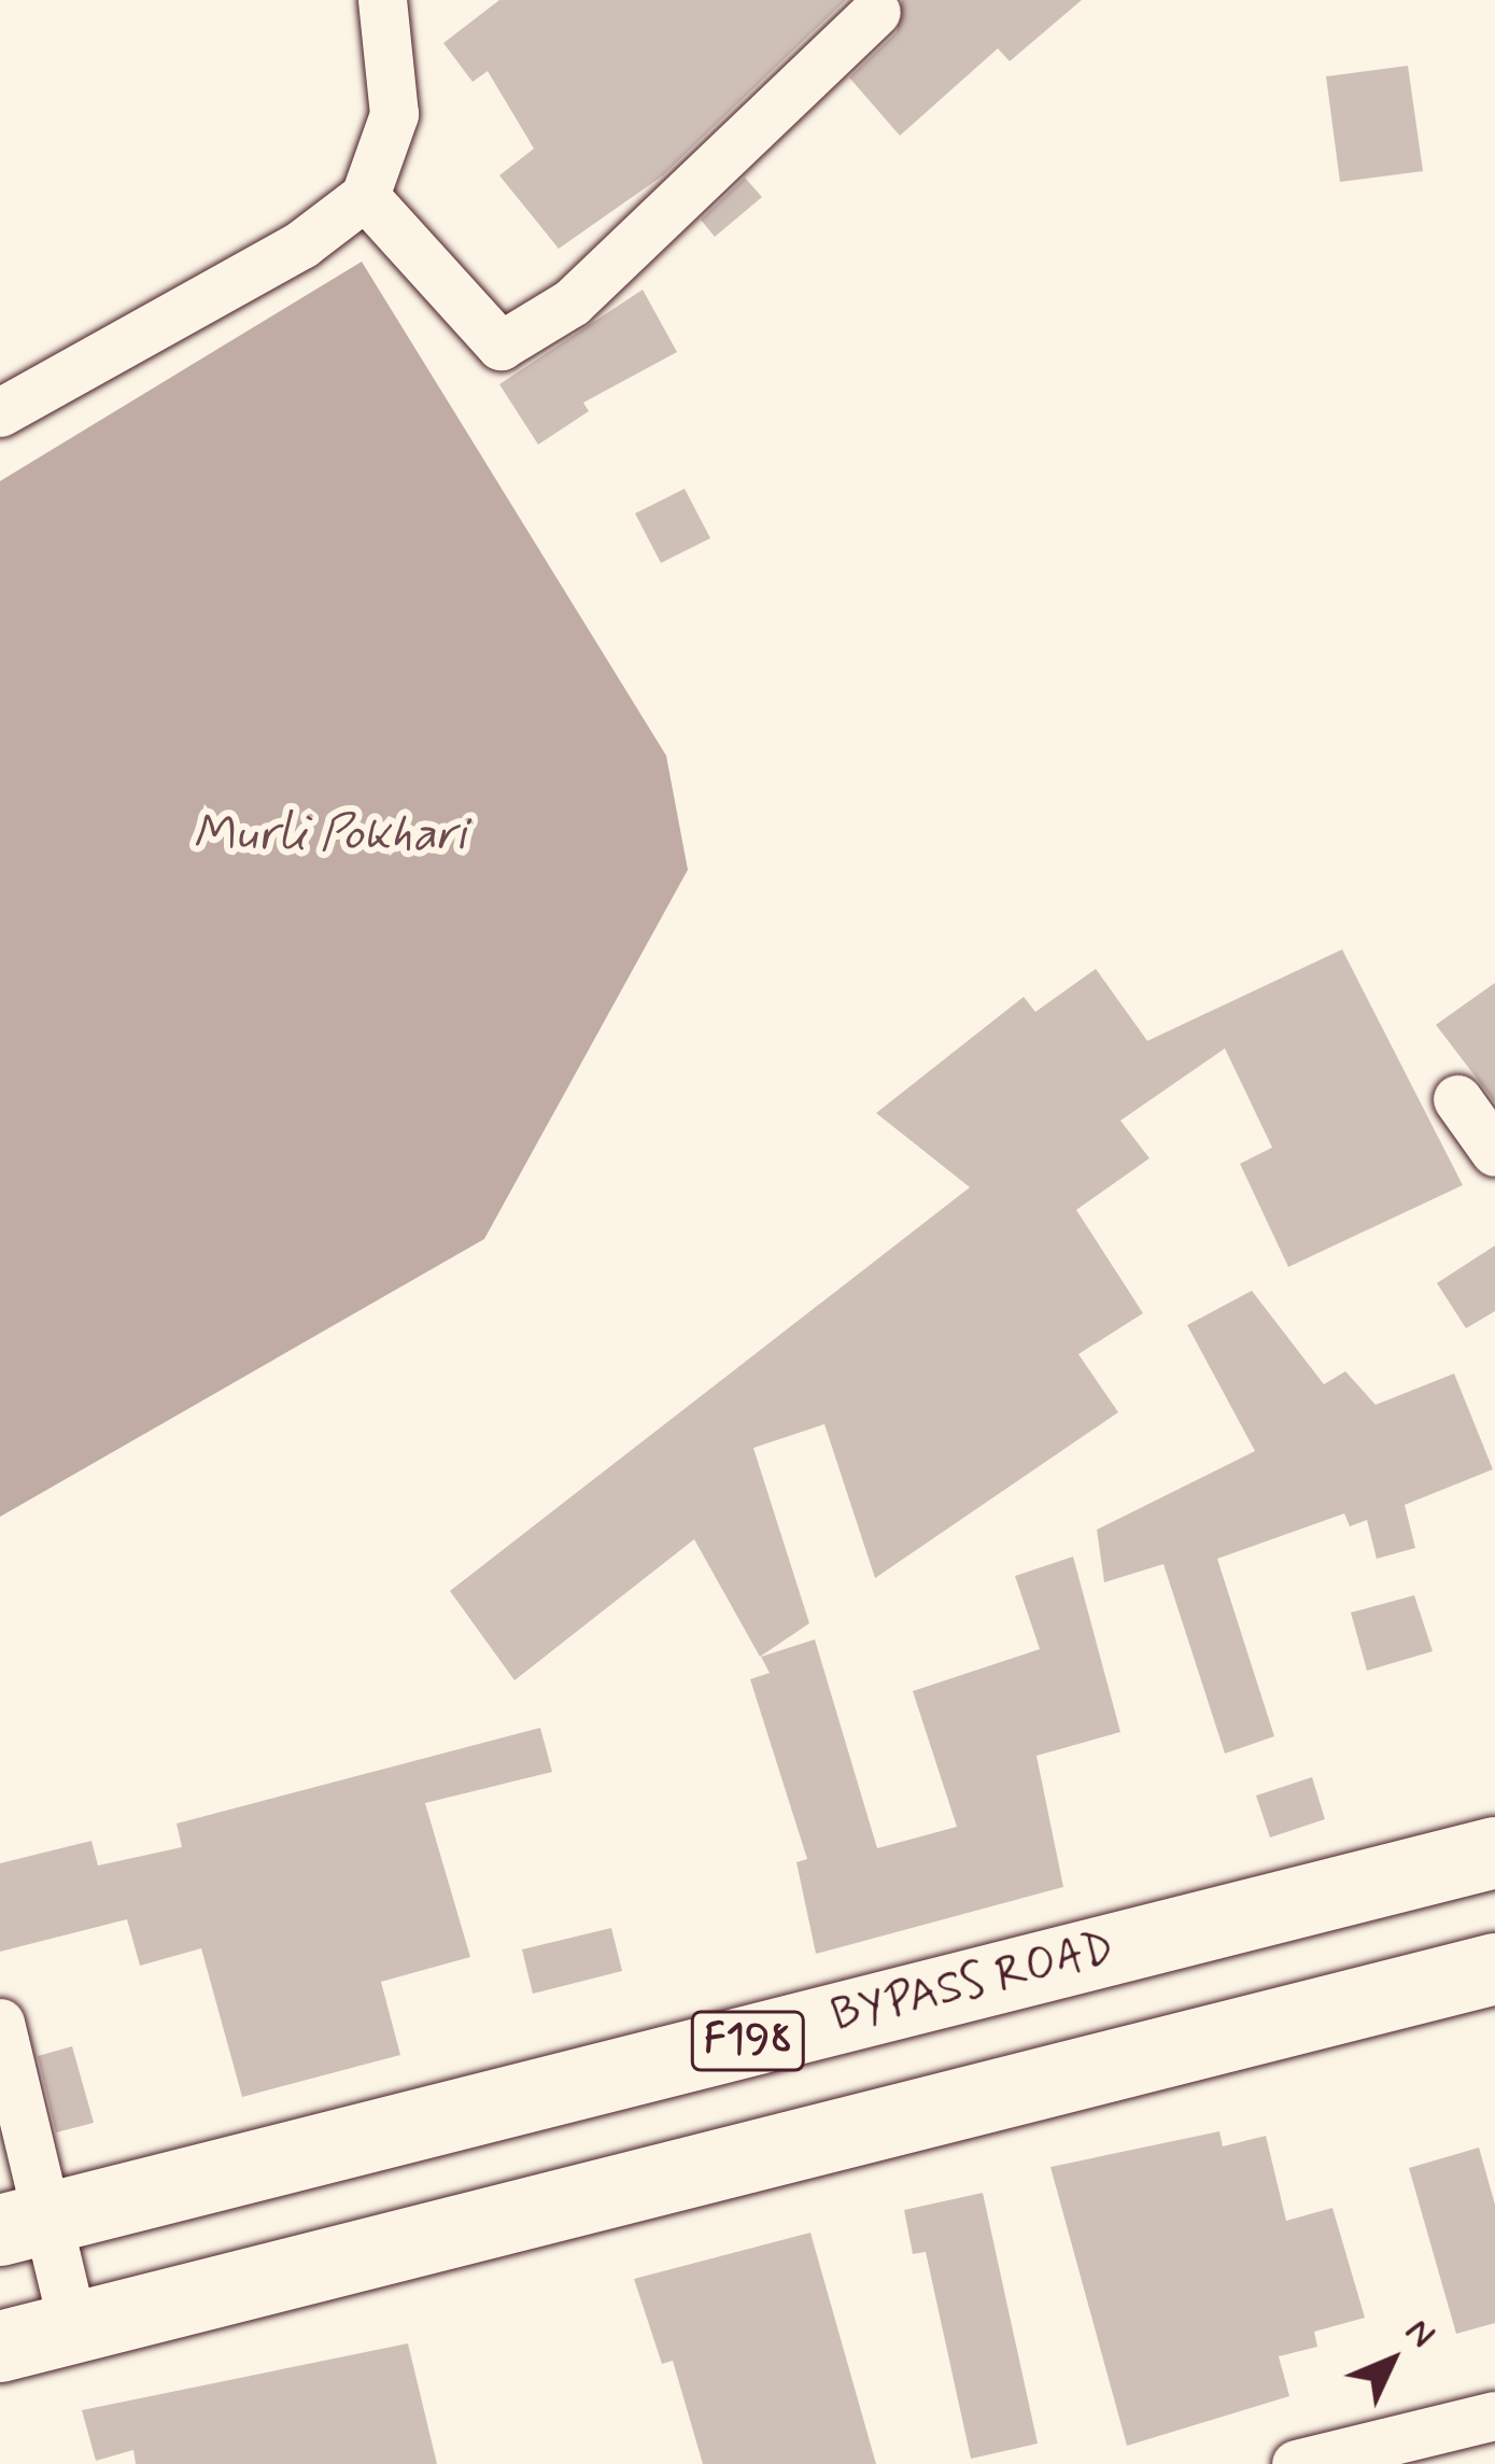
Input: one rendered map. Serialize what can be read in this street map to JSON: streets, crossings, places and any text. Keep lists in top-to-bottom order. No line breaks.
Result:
{"streets":{"main road":["BYPASS ROAD","F198"]},"water":["Murli Pokhari"],"north":"top right"}
